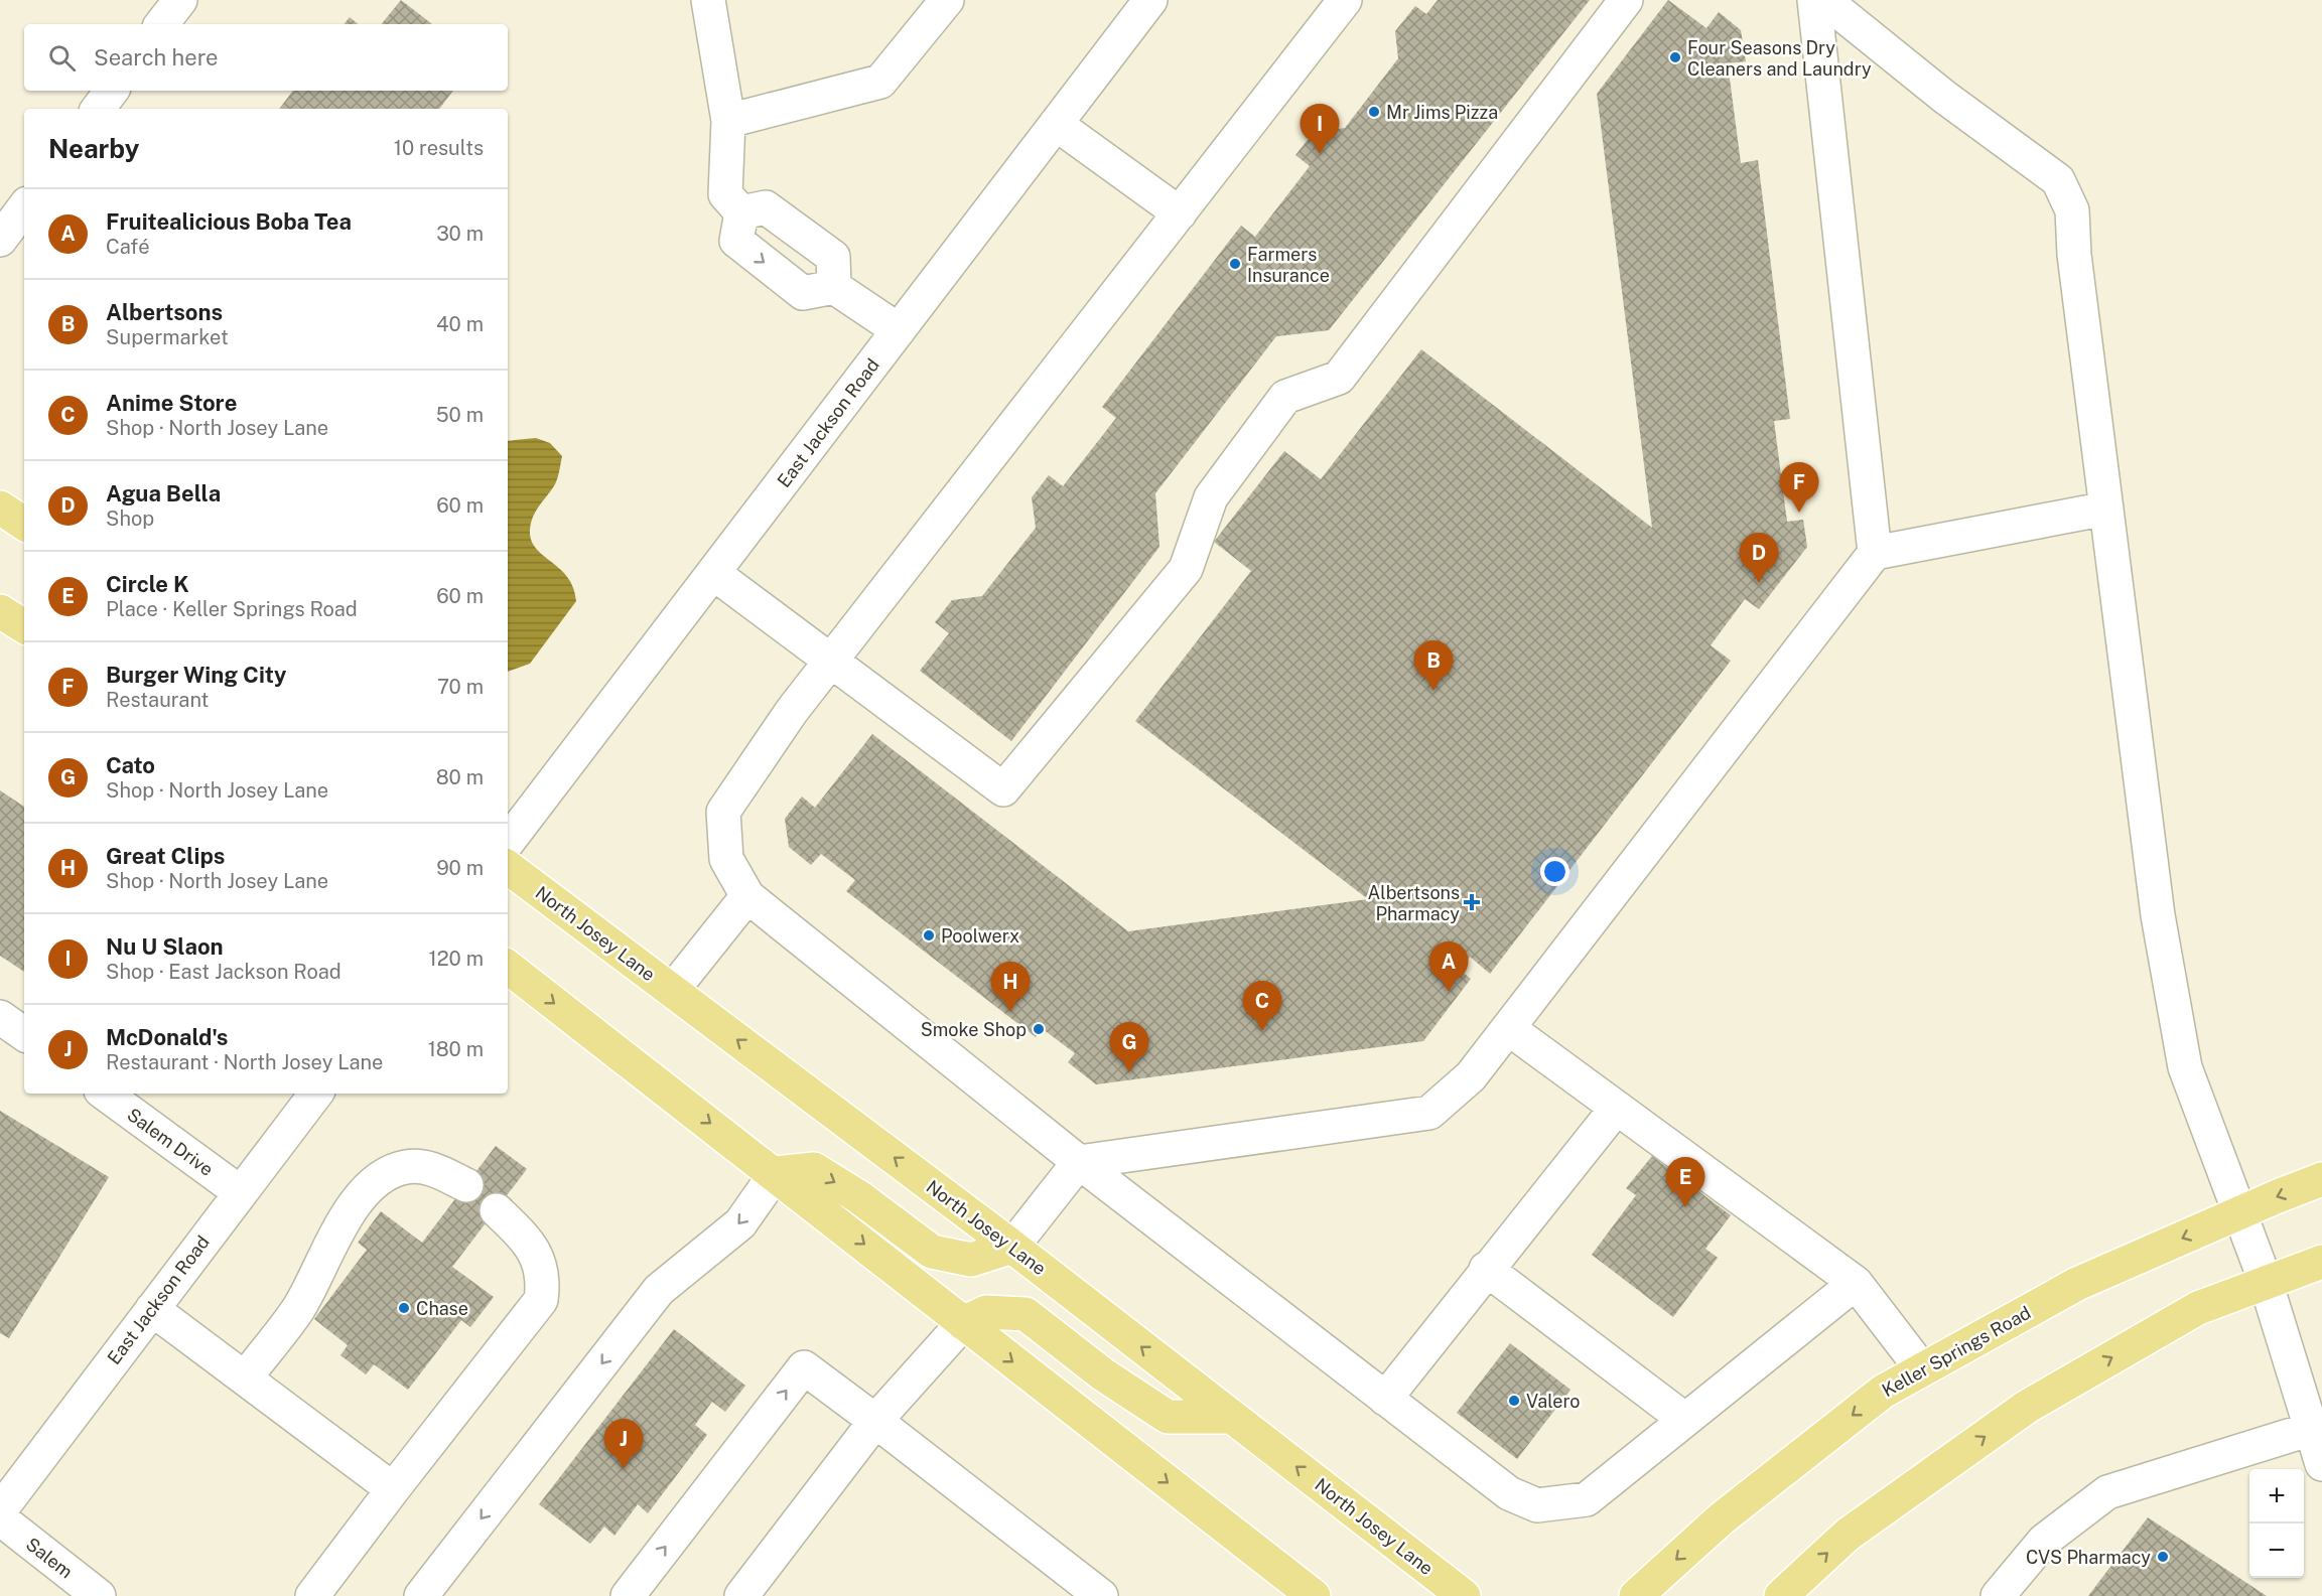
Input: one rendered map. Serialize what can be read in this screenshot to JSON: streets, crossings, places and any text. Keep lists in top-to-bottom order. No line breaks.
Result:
{"streets":{"main road":["North Josey Lane","Keller Springs Road"],"street":["East Jackson Road","Salem Drive","Salem"]},"crossings":[["East Jackson Road","Salem Drive"]],"places":{"other":["Four Seasons Dry Cleaners and Laundry","Mr Jims Pizza","Farmers Insurance","Poolwerx","Smoke Shop","Chase","Valero","CVS Pharmacy"],"health":["Albertsons Pharmacy"]},"page":{"search":"Search here","pins":["I","F","D","B","A","H","C","G","E","J"],"heading":["Nearby","10 results"],"list":[{"mark":"A","name":"Fruitealicious Boba Tea","note":"Café","value":"30 m"},{"mark":"B","name":"Albertsons","note":"Supermarket","value":"40 m"},{"mark":"C","name":"Anime Store","note":"Shop · North Josey Lane","value":"50 m"},{"mark":"D","name":"Agua Bella","note":"Shop","value":"60 m"},{"mark":"E","name":"Circle K","note":"Place · Keller Springs Road","value":"60 m"},{"mark":"F","name":"Burger Wing City","note":"Restaurant","value":"70 m"},{"mark":"G","name":"Cato","note":"Shop · North Josey Lane","value":"80 m"},{"mark":"H","name":"Great Clips","note":"Shop · North Josey Lane","value":"90 m"},{"mark":"I","name":"Nu U Slaon","note":"Shop · East Jackson Road","value":"120 m"},{"mark":"J","name":"McDonald's","note":"Restaurant · North Josey Lane","value":"180 m"}],"map_buttons":["+","−"]}}
